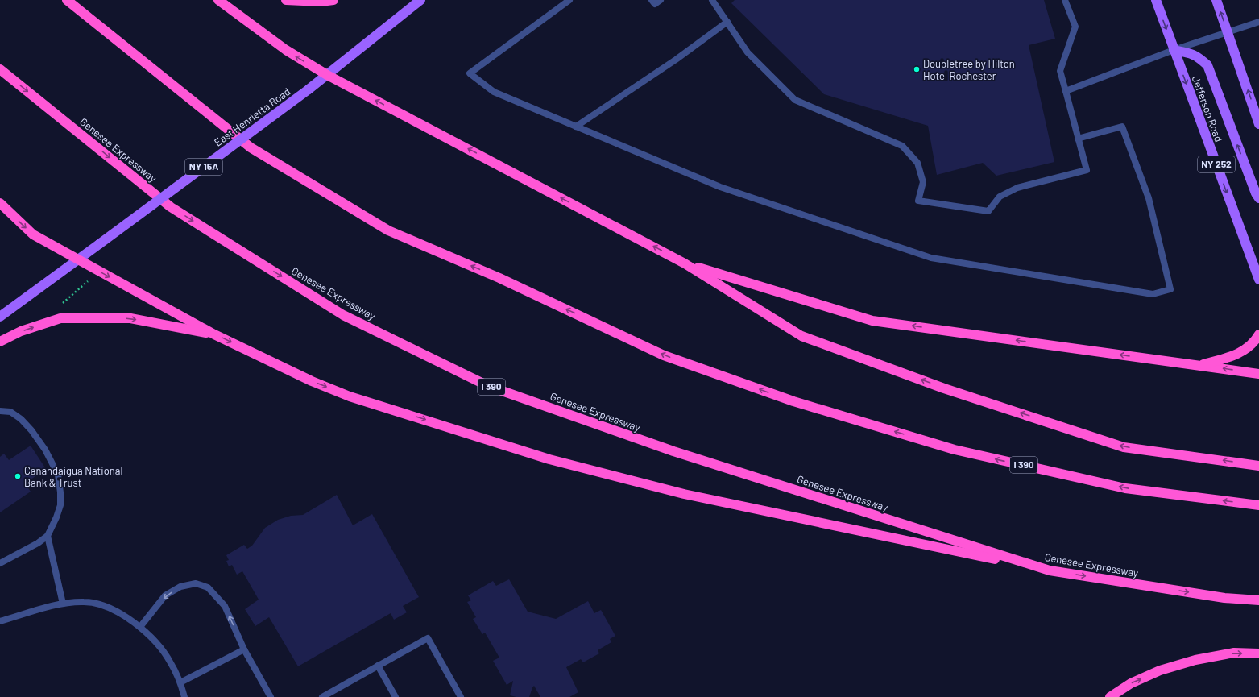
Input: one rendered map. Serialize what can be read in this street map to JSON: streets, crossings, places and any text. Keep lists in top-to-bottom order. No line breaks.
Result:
{"streets":{"highway":["Genesee Expressway","I 390"],"main road":["Jefferson Road","East Henrietta Road","NY 252","NY 15A"]},"places":["Doubletree by Hilton Hotel Rochester","Canandaigua National Bank & Trust"]}
